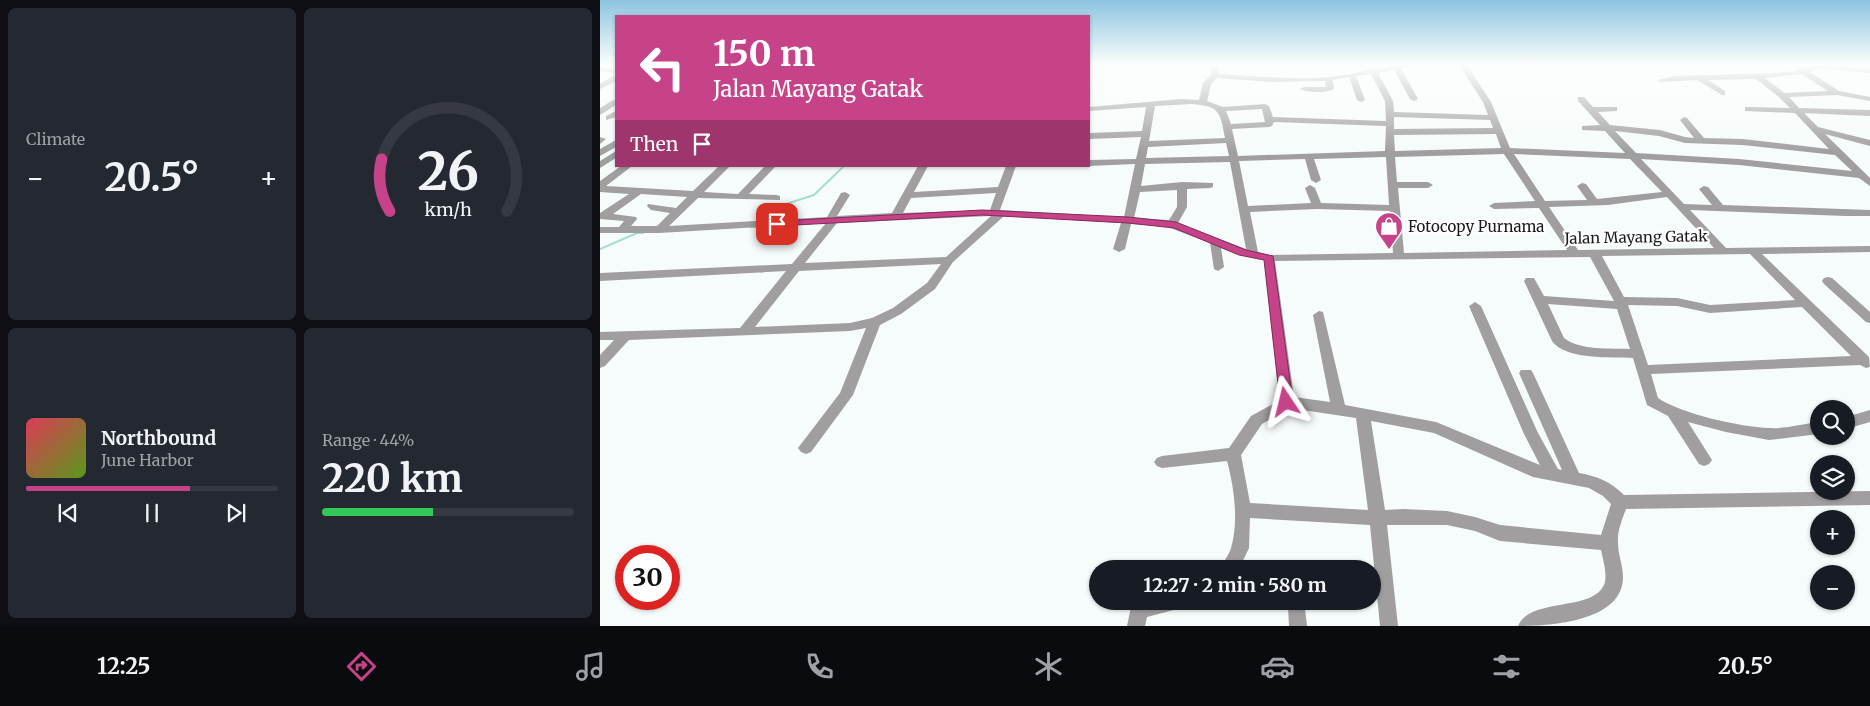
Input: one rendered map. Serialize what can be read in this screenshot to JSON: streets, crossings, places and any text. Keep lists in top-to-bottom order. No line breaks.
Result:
{"streets":{"street":["Jalan Mayang Gatak"]},"places":{"shop":["Fotocopy Purnama"]},"page":{"tile":["Climate",["Range · 44%","220 km"]],"turn":["150 m","Jalan Mayang Gatak"],"then":"Then","heat":["−","20.5°","+"],"map_buttons":["+","−"],"song":["Northbound","June Harbor"],"limit":"30","trip":"12:27 · 2 min · 580 m","tabs":["12:25","20.5°"],"gauge":["26","km/h"]}}
